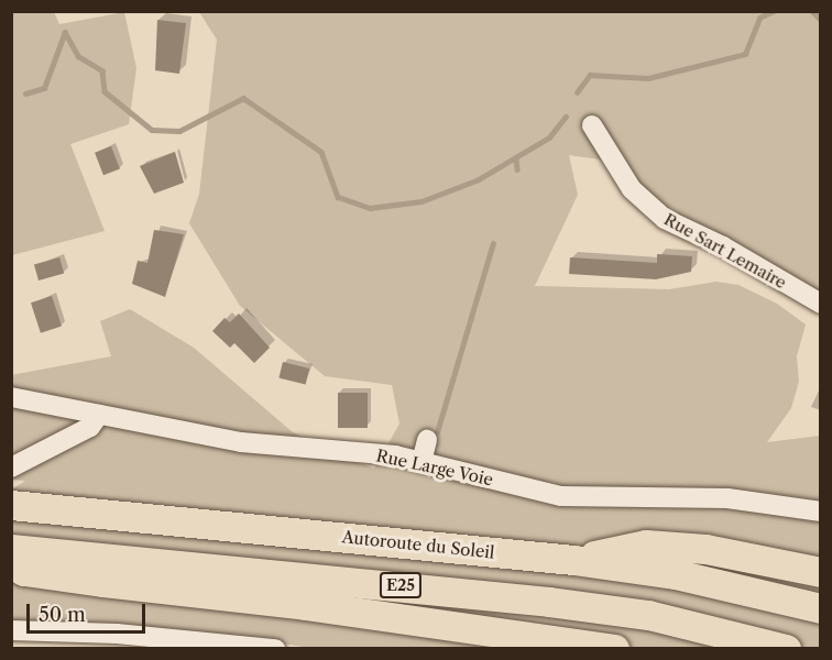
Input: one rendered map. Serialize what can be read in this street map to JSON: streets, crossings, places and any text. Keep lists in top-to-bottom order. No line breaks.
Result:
{"streets":{"highway":["Autoroute du Soleil","E25"],"street":["Rue Sart Lemaire","Rue Large Voie"]},"scale_bar":"50 m"}
